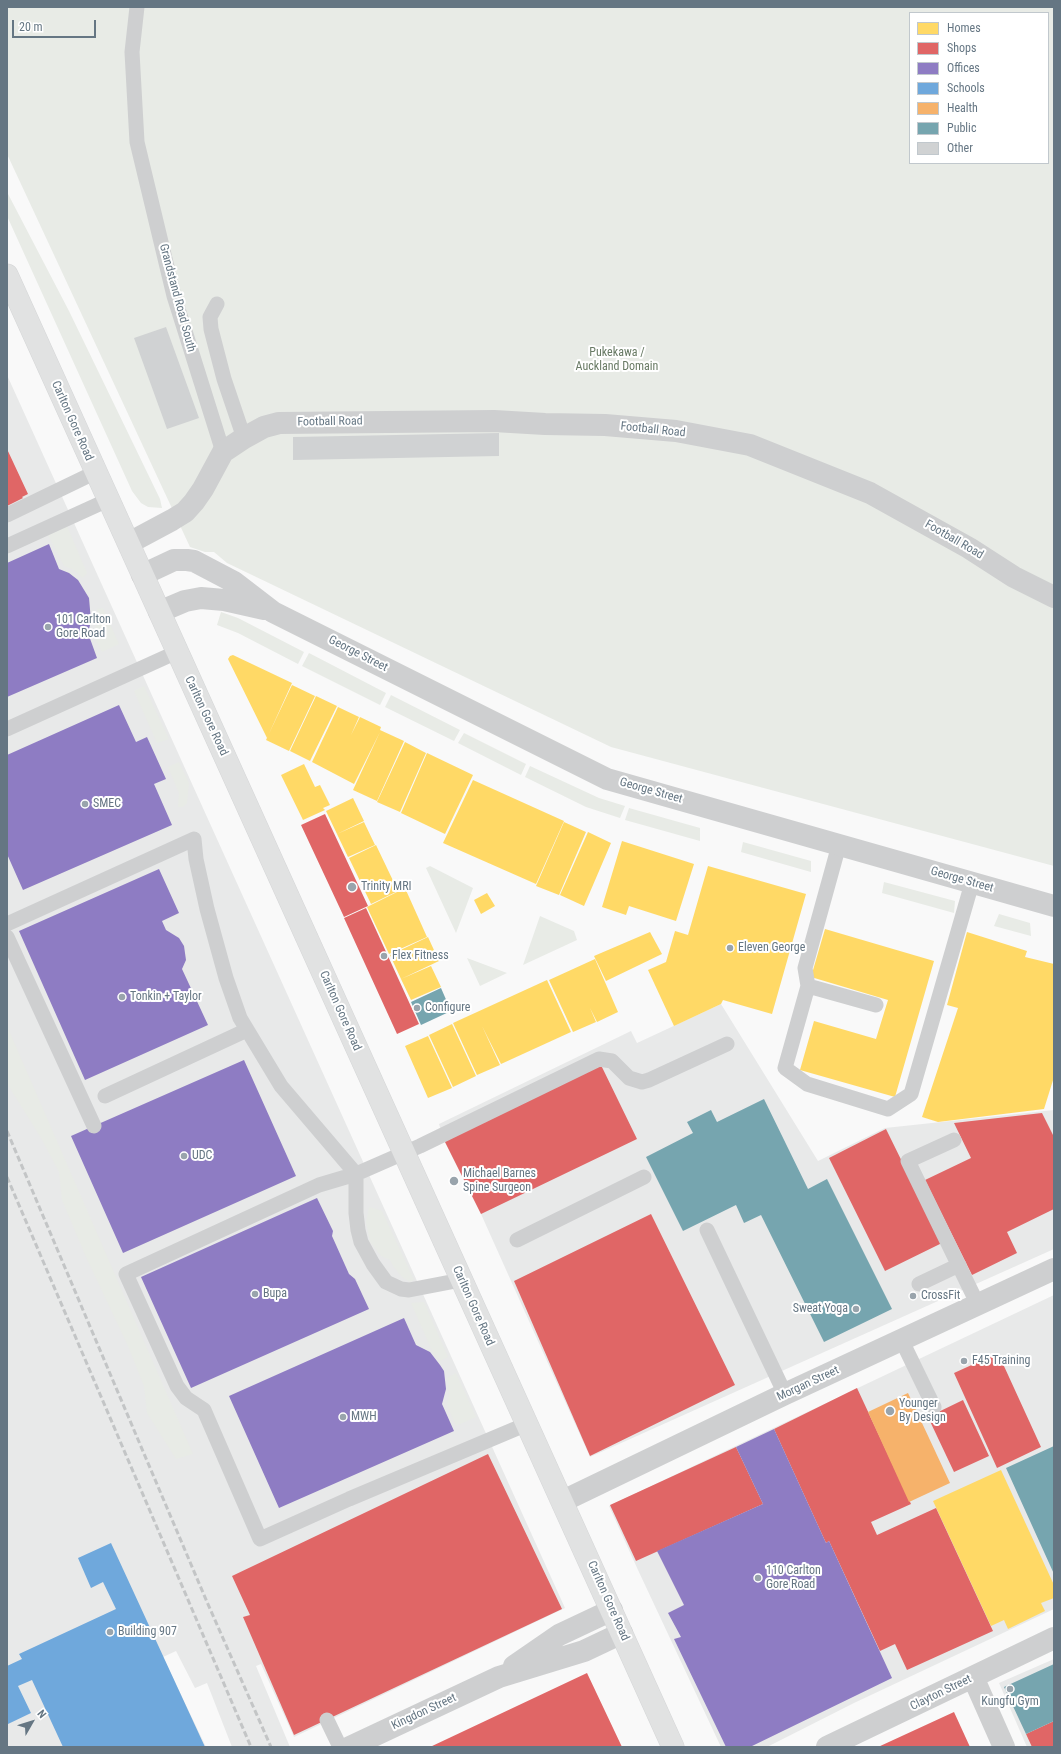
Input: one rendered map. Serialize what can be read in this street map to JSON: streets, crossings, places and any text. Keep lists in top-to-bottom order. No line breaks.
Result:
{"streets":{"main road":["Carlton Gore Road"],"street":["Football Road","George Street","Morgan Street","Clayton Street","Kingdon Street"],"lane":["Grandstand Road South"]},"crossings":[["Grandstand Road South","Football Road"],["Carlton Gore Road","George Street"],["Carlton Gore Road","Morgan Street"],["Carlton Gore Road","Kingdon Street"]],"parks":["Pukekawa / Auckland Domain"],"places":["101 Carlton Gore Road","SMEC","Trinity MRI","Eleven George","Flex Fitness","Tonkin + Taylor","Configure","UDC","Michael Barnes Spine Surgeon","Bupa","CrossFit","Sweat Yoga","F45 Training","Younger By Design","MWH","110 Carlton Gore Road","Building 907","Kungfu Gym"],"legend":["Homes","Shops","Offices","Schools","Health","Public","Other"],"scale_bar":"20 m","north":"top right"}
